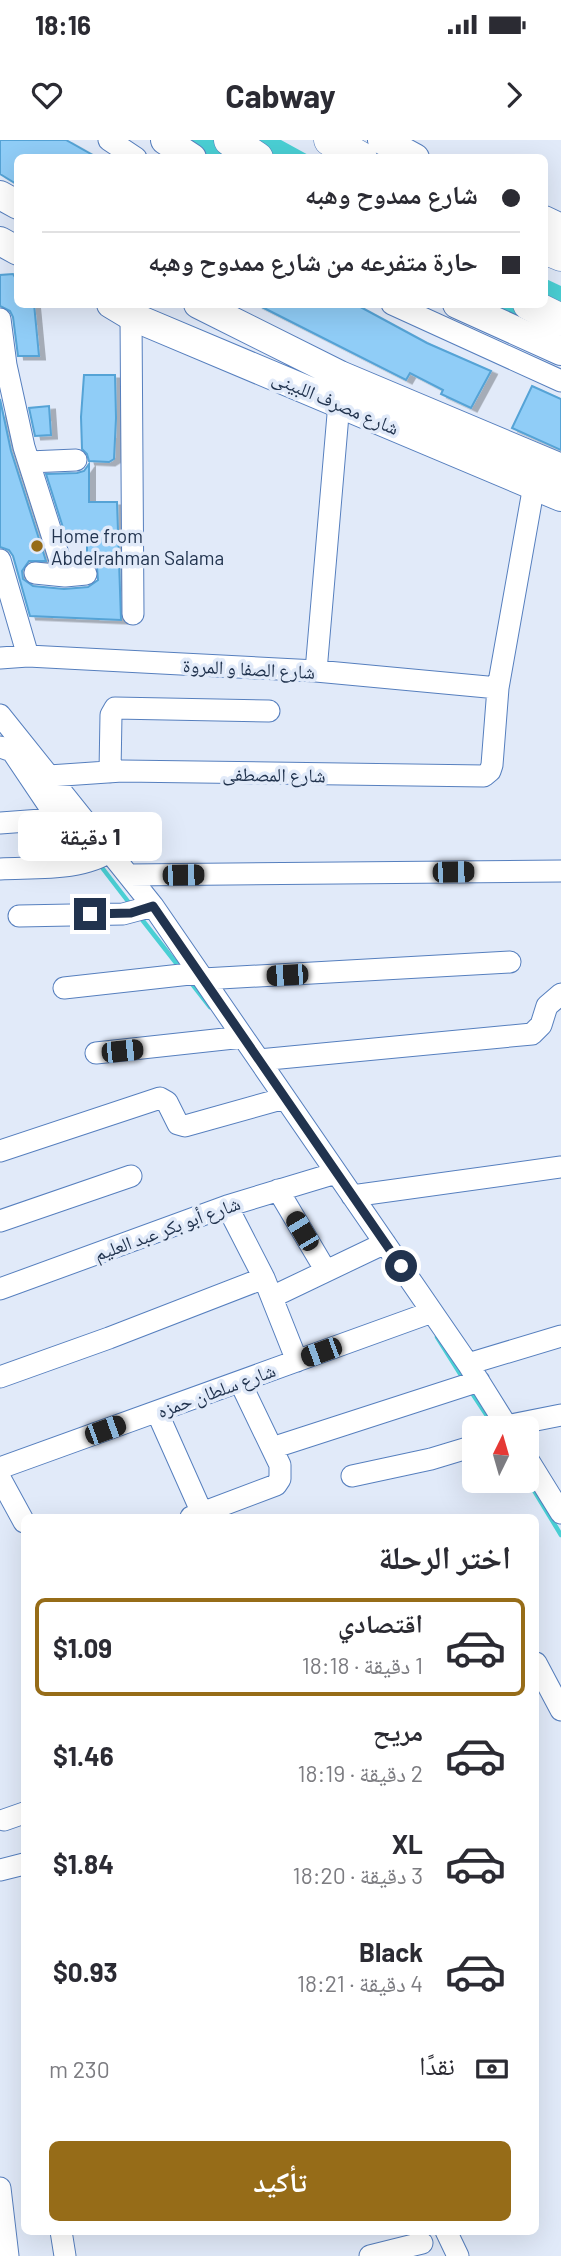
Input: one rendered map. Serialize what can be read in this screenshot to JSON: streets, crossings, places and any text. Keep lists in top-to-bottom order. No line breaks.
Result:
{"streets":{"main road":["شارع مصرف اللبينى"],"street":["شارع الصفا و المروة","شارع المصطفى","شارع أبو بكر عبد العليم","شارع سلطان حمزه"]},"crossings":[["شارع الصفا و المروة","شارع المصطفى"]],"places":["Home from Abdelrahman Salama"],"north":"top","page":{"status":"18:16","header":"Cabway","banner":["شارع ممدوح وهبه","حارة متفرعه من شارع ممدوح وهبه"],"bubble":"1 دقيقة","heading":"اختر الرحلة","list":[{"name":"اقتصادي","note":"1 دقيقة · 18:18","value":"$1.09"},{"name":"مريح","note":"2 دقيقة · 18:19","value":"$1.46"},{"name":"XL","note":"3 دقيقة · 18:20","value":"$1.84"},{"name":"Black","note":"4 دقيقة · 18:21","value":"$0.93"}],"pay":["نقدًا","230 m"],"buttons":"تأكيد"}}
